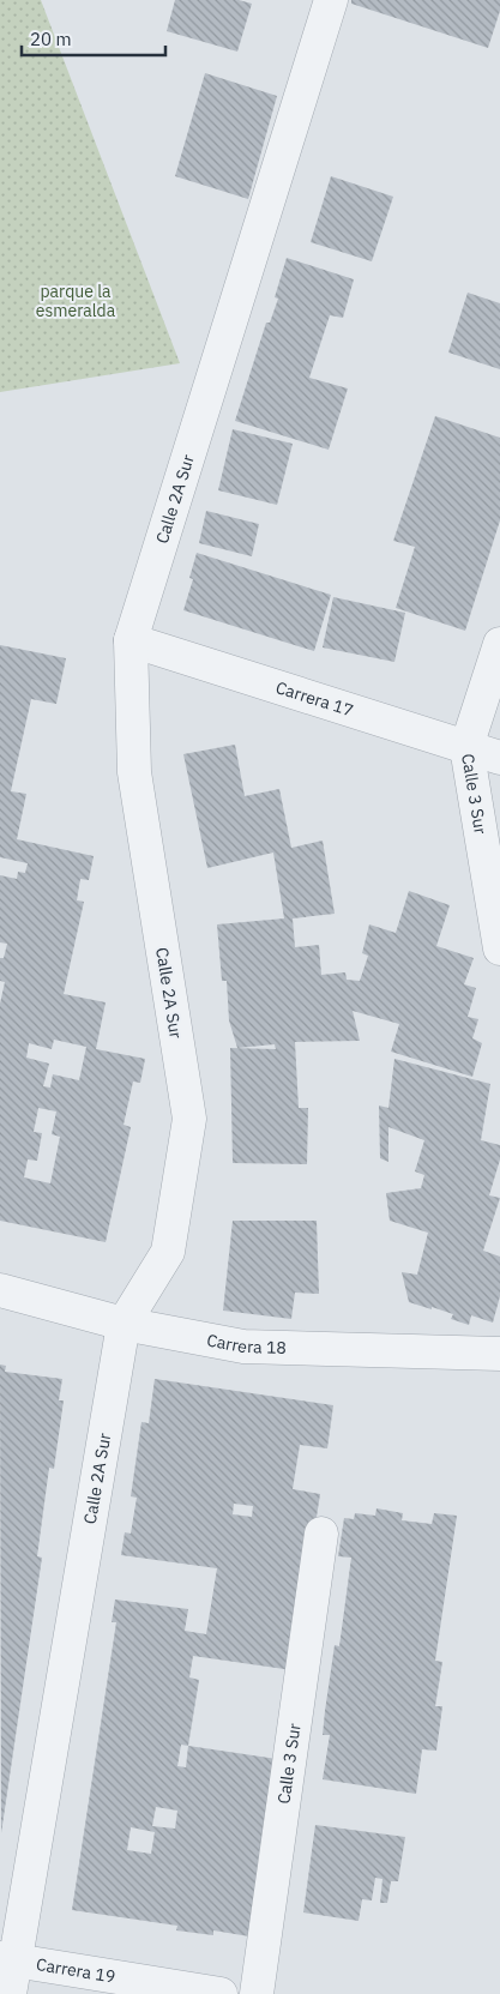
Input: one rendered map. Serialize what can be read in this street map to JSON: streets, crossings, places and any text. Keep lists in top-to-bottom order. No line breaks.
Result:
{"streets":{"street":["Calle 2A Sur","Carrera 17","Calle 3 Sur","Carrera 18","Carrera 19"]},"crossings":[["Calle 2A Sur","Carrera 17"],["Calle 2A Sur","Carrera 18"],["Calle 2A Sur","Carrera 19"],["Carrera 17","Calle 3 Sur"]],"parks":["parque la esmeralda"],"scale_bar":"20 m"}
